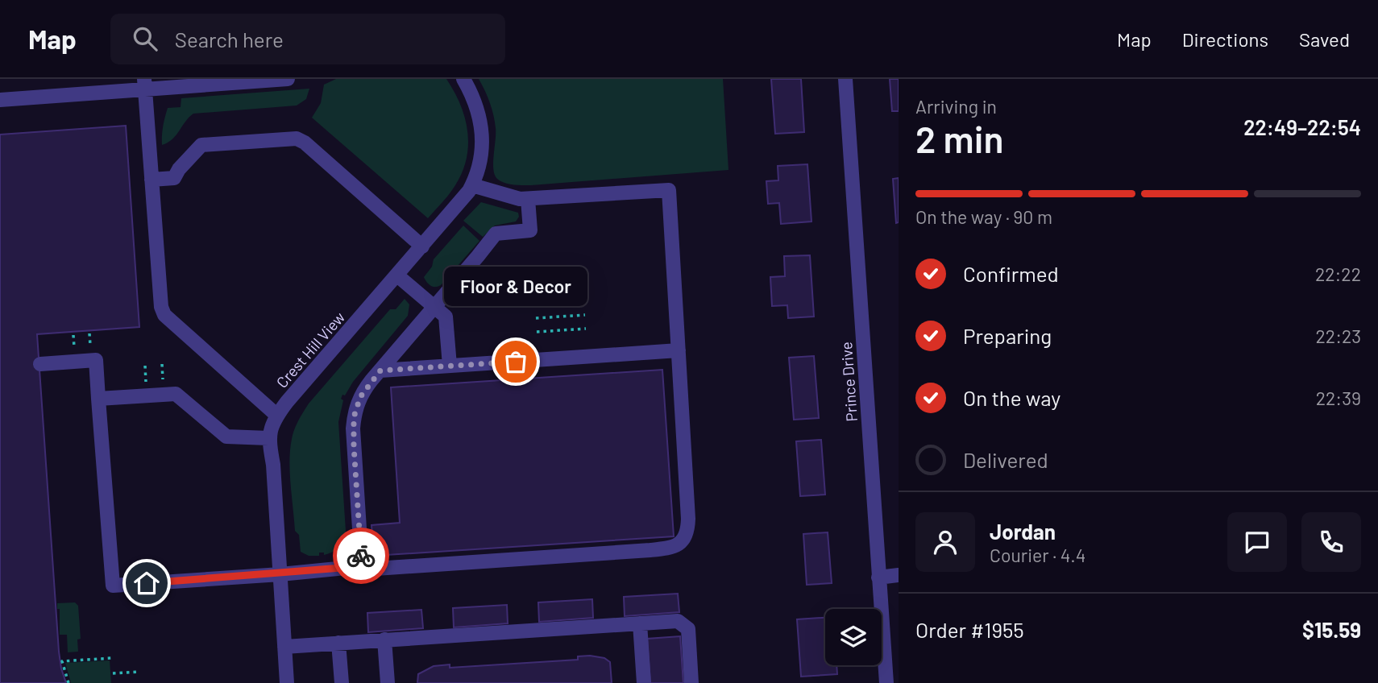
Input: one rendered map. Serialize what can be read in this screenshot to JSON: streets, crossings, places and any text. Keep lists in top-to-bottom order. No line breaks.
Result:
{"streets":{"street":["Crest Hill View","Prince Drive"]},"places":["Floor & Decor"],"page":{"header":"Map","search":"Search here","nav":["Map","Directions","Saved"],"heading":["2 min","Arriving in","22:49–22:54"],"panel":["Jordan","Courier · 4.4","Order #1955","$15.59"],"bar":"On the way · 90 m","list":[["Confirmed","22:22"],["Preparing","22:23"],["On the way","22:39"],"Delivered"],"bubble":"Floor & Decor"}}
